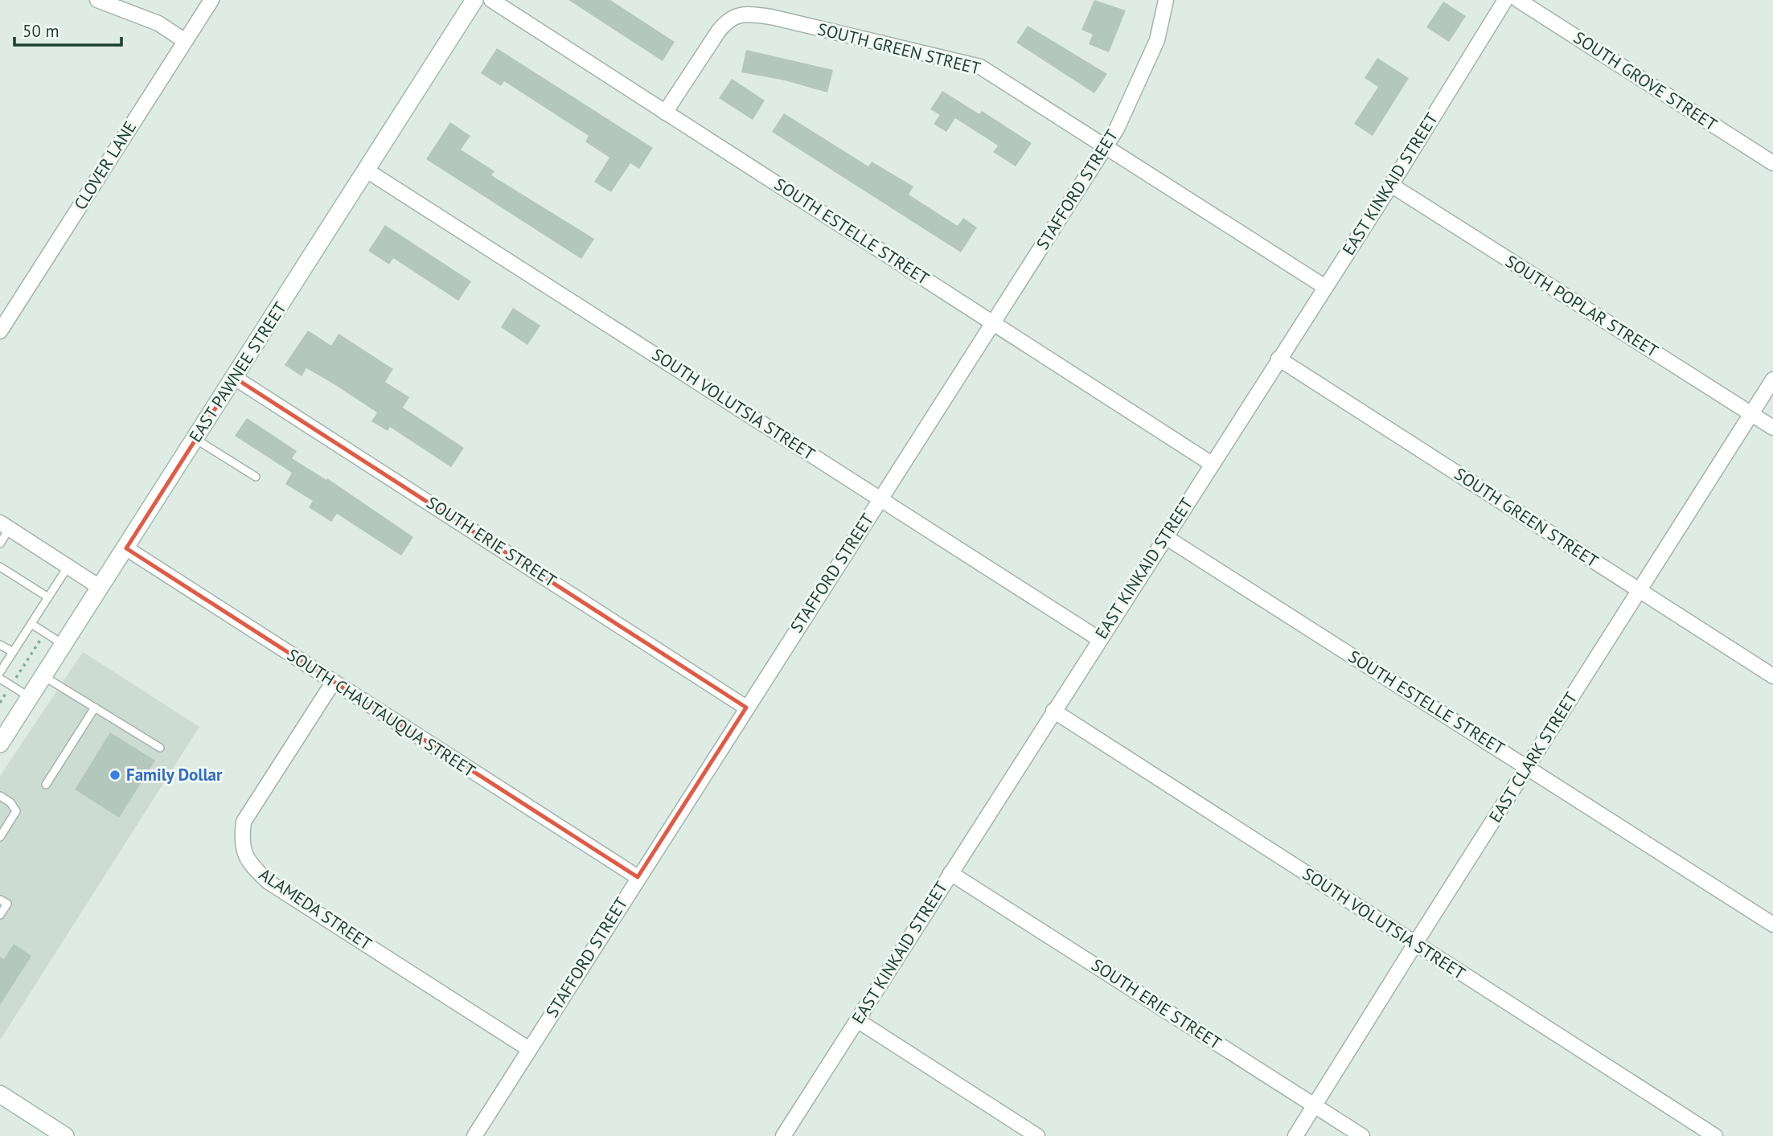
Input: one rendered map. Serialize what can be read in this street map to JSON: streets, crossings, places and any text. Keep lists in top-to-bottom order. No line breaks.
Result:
{"streets":{"main road":["EAST PAWNEE STREET"],"street":["SOUTH GREEN STREET","SOUTH GROVE STREET","CLOVER LANE","EAST KINKAID STREET","STAFFORD STREET","SOUTH ESTELLE STREET","SOUTH POPLAR STREET","SOUTH VOLUTSIA STREET","SOUTH ERIE STREET","SOUTH CHAUTAUQUA STREET","EAST CLARK STREET","ALAMEDA STREET"]},"crossings":[["SOUTH GREEN STREET","EAST KINKAID STREET"],["SOUTH GREEN STREET","STAFFORD STREET"],["SOUTH GREEN STREET","SOUTH ESTELLE STREET"],["SOUTH GREEN STREET","EAST CLARK STREET"],["EAST KINKAID STREET","SOUTH ESTELLE STREET"],["EAST KINKAID STREET","SOUTH POPLAR STREET"],["EAST KINKAID STREET","SOUTH VOLUTSIA STREET"],["EAST KINKAID STREET","SOUTH ERIE STREET"],["STAFFORD STREET","SOUTH ESTELLE STREET"],["STAFFORD STREET","SOUTH VOLUTSIA STREET"],["STAFFORD STREET","SOUTH ERIE STREET"],["STAFFORD STREET","SOUTH CHAUTAUQUA STREET"],["STAFFORD STREET","ALAMEDA STREET"],["SOUTH ESTELLE STREET","EAST CLARK STREET"],["SOUTH POPLAR STREET","EAST CLARK STREET"],["EAST PAWNEE STREET","SOUTH VOLUTSIA STREET"],["EAST PAWNEE STREET","SOUTH ERIE STREET"],["EAST PAWNEE STREET","SOUTH CHAUTAUQUA STREET"],["SOUTH VOLUTSIA STREET","EAST CLARK STREET"],["SOUTH ERIE STREET","EAST CLARK STREET"],["SOUTH CHAUTAUQUA STREET","ALAMEDA STREET"]],"places":["Family Dollar"],"scale_bar":"50 m"}
